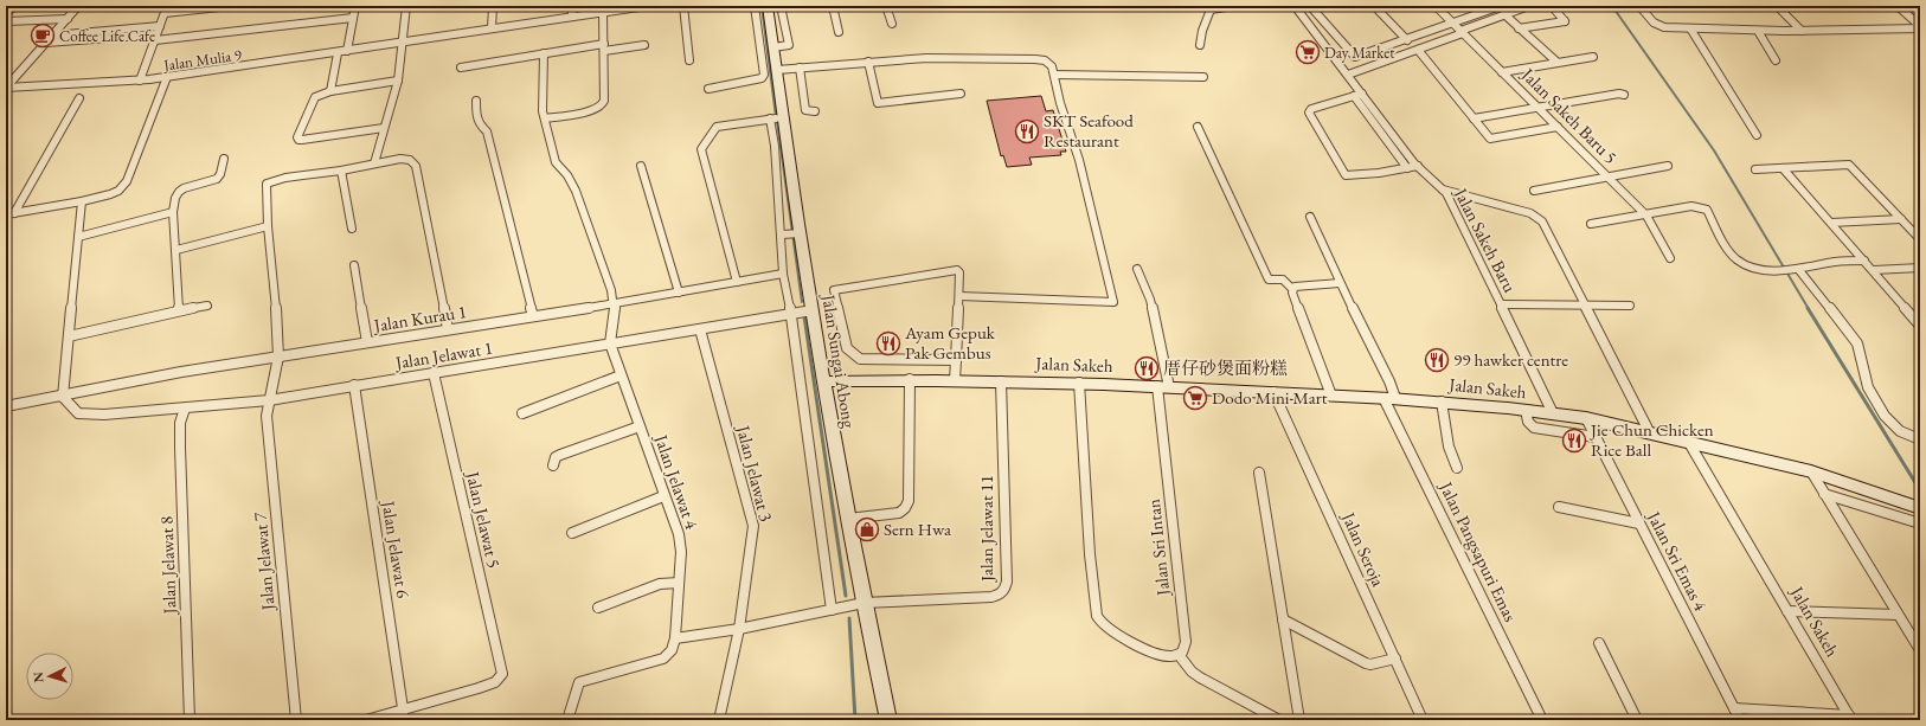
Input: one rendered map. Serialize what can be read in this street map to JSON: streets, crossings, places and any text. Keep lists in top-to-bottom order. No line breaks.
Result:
{"streets":{"street":["Jalan Mulia 9","Jalan Sakeh Baru 5","Jalan Sakeh Baru","Jalan Kurau 1","Jalan Jelawat 1","Jalan Sungai Abong","Jalan Sakeh","Jalan Jelawat 3","Jalan Jelawat 4","Jalan Jelawat 5","Jalan Jelawat 11","Jalan Sri Intan","Jalan Jelawat 6","Jalan Seroja","Jalan Pangsapuri Emas","Jalan Jelawat 7","Jalan Sri Emas 4","Jalan Jelawat 8"]},"crossings":[["Jalan Sakeh Baru","Jalan Sakeh"],["Jalan Kurau 1","Jalan Jelawat 1"],["Jalan Kurau 1","Jalan Jelawat 7"],["Jalan Jelawat 1","Jalan Sungai Abong"],["Jalan Jelawat 1","Jalan Jelawat 3"],["Jalan Jelawat 1","Jalan Jelawat 4"],["Jalan Jelawat 1","Jalan Jelawat 5"],["Jalan Jelawat 1","Jalan Jelawat 6"],["Jalan Jelawat 1","Jalan Jelawat 7"],["Jalan Jelawat 1","Jalan Jelawat 8"],["Jalan Sungai Abong","Jalan Sakeh"],["Jalan Sungai Abong","Jalan Jelawat 11"],["Jalan Sakeh","Jalan Jelawat 11"],["Jalan Sakeh","Jalan Sri Intan"],["Jalan Sakeh","Jalan Seroja"],["Jalan Sakeh","Jalan Pangsapuri Emas"],["Jalan Sakeh","Jalan Sri Emas 4"],["Jalan Jelawat 5","Jalan Jelawat 6"]],"places":{"cafe":["Coffee Life Cafe"],"supermarket":["Day Market","Dodo Mini Mart"],"restaurant":["SKT Seafood Restaurant","Ayam Gepuk Pak Gembus","99 hawker centre","厝仔砂煲面粉糕","Jie Chun Chicken Rice Ball"],"shop":["Sern Hwa"]},"north":"left"}
